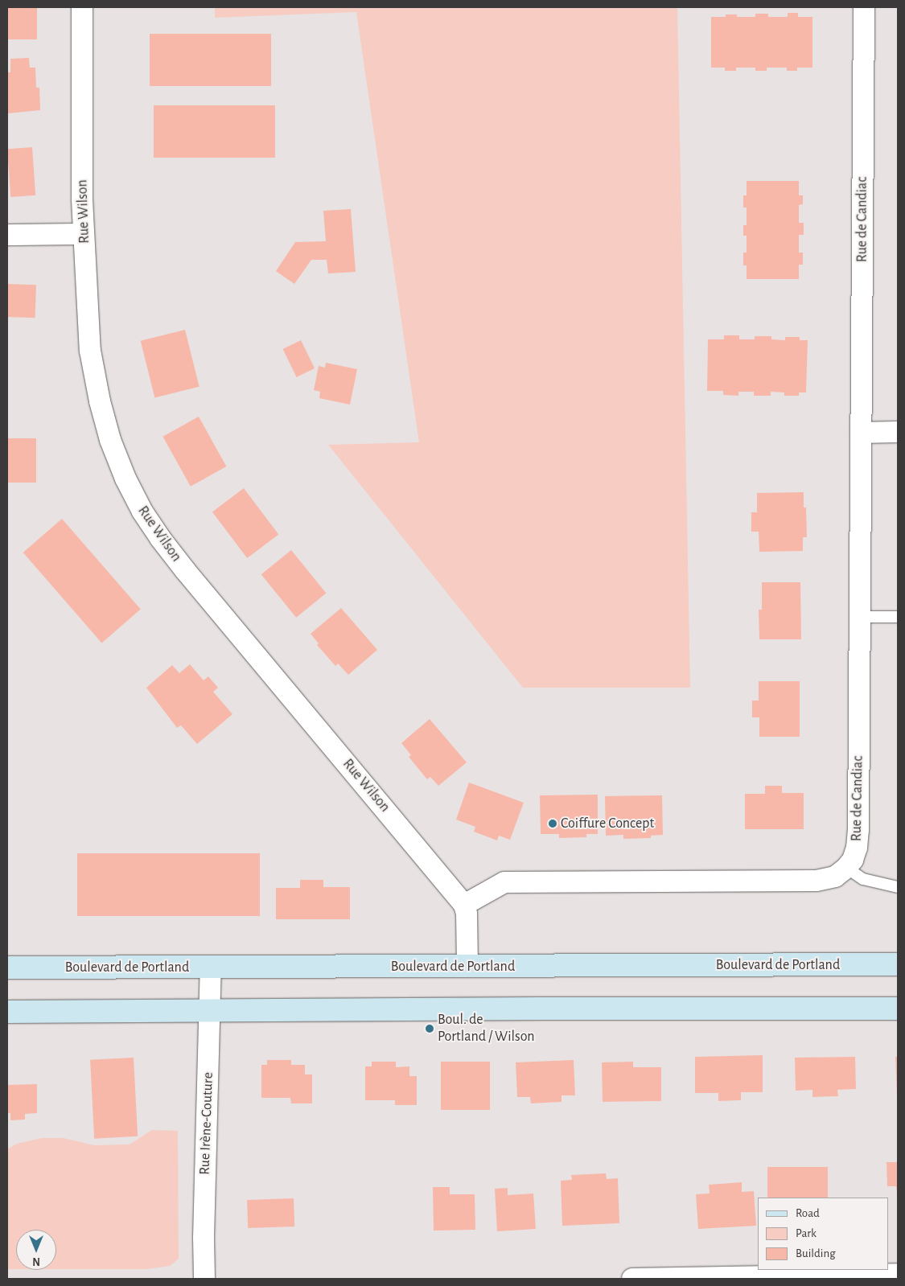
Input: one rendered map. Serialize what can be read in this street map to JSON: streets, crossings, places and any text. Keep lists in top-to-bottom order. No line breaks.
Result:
{"streets":{"main road":["Boulevard de Portland"],"street":["Rue Wilson","Rue de Candiac","Rue Irène-Couture"]},"crossings":[["Boulevard de Portland","Rue Irène-Couture"]],"places":["Coiffure Concept","Boul. de Portland / Wilson"],"legend":["Road","Park","Building"],"north":"bottom"}
